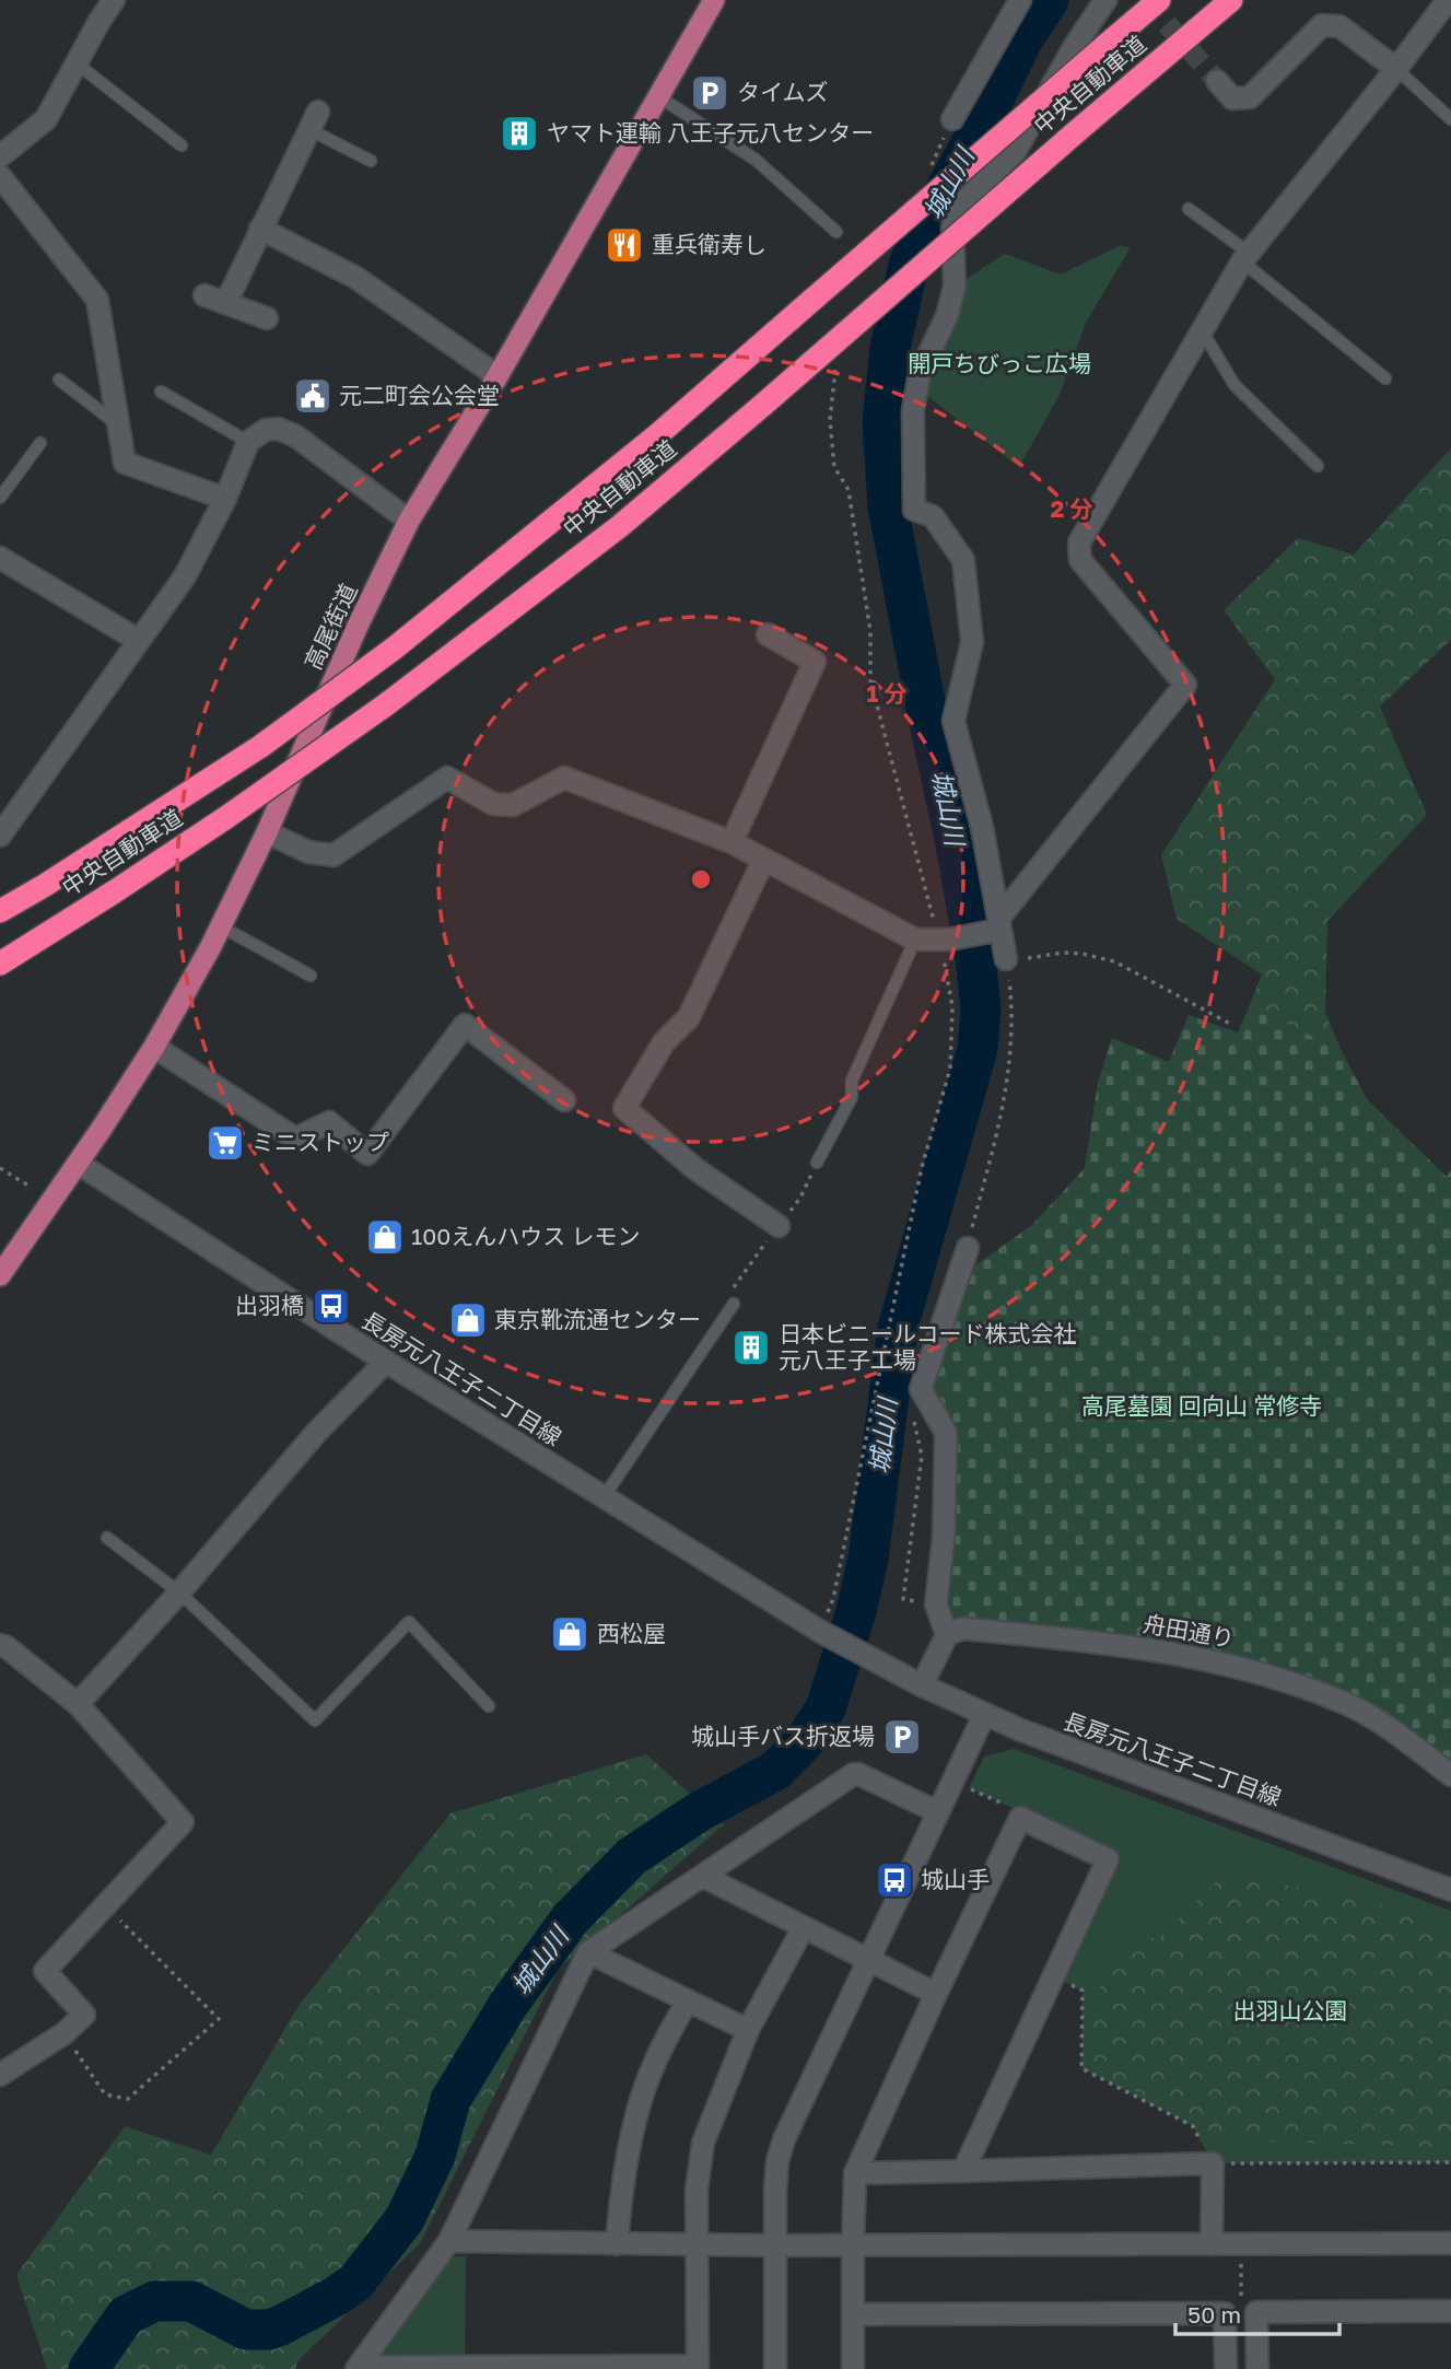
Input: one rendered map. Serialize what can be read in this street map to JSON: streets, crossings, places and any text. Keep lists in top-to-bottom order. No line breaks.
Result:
{"streets":{"highway":["中央自動車道"],"main road":["高尾街道"],"street":["長房元八王子二丁目線","舟田通り"]},"crossings":[["高尾街道","長房元八王子二丁目線"]],"water":["城山川"],"parks":["開戸ちびっこ広場","高尾墓園 回向山 常修寺","出羽山公園"],"places":{"parking":["タイムズ","城山手バス折返場"],"building":["ヤマト運輸 八王子元八センター","日本ビニールコード株式会社 元八王子工場"],"restaurant":["重兵衛寿し"],"public building":["元二町会公会堂"],"supermarket":["ミニストップ"],"shop":["100えんハウス レモン","東京靴流通センター","西松屋"],"bus stop":["出羽橋","城山手"]},"scale_bar":"50 m","rings":["2 分","1 分"]}
